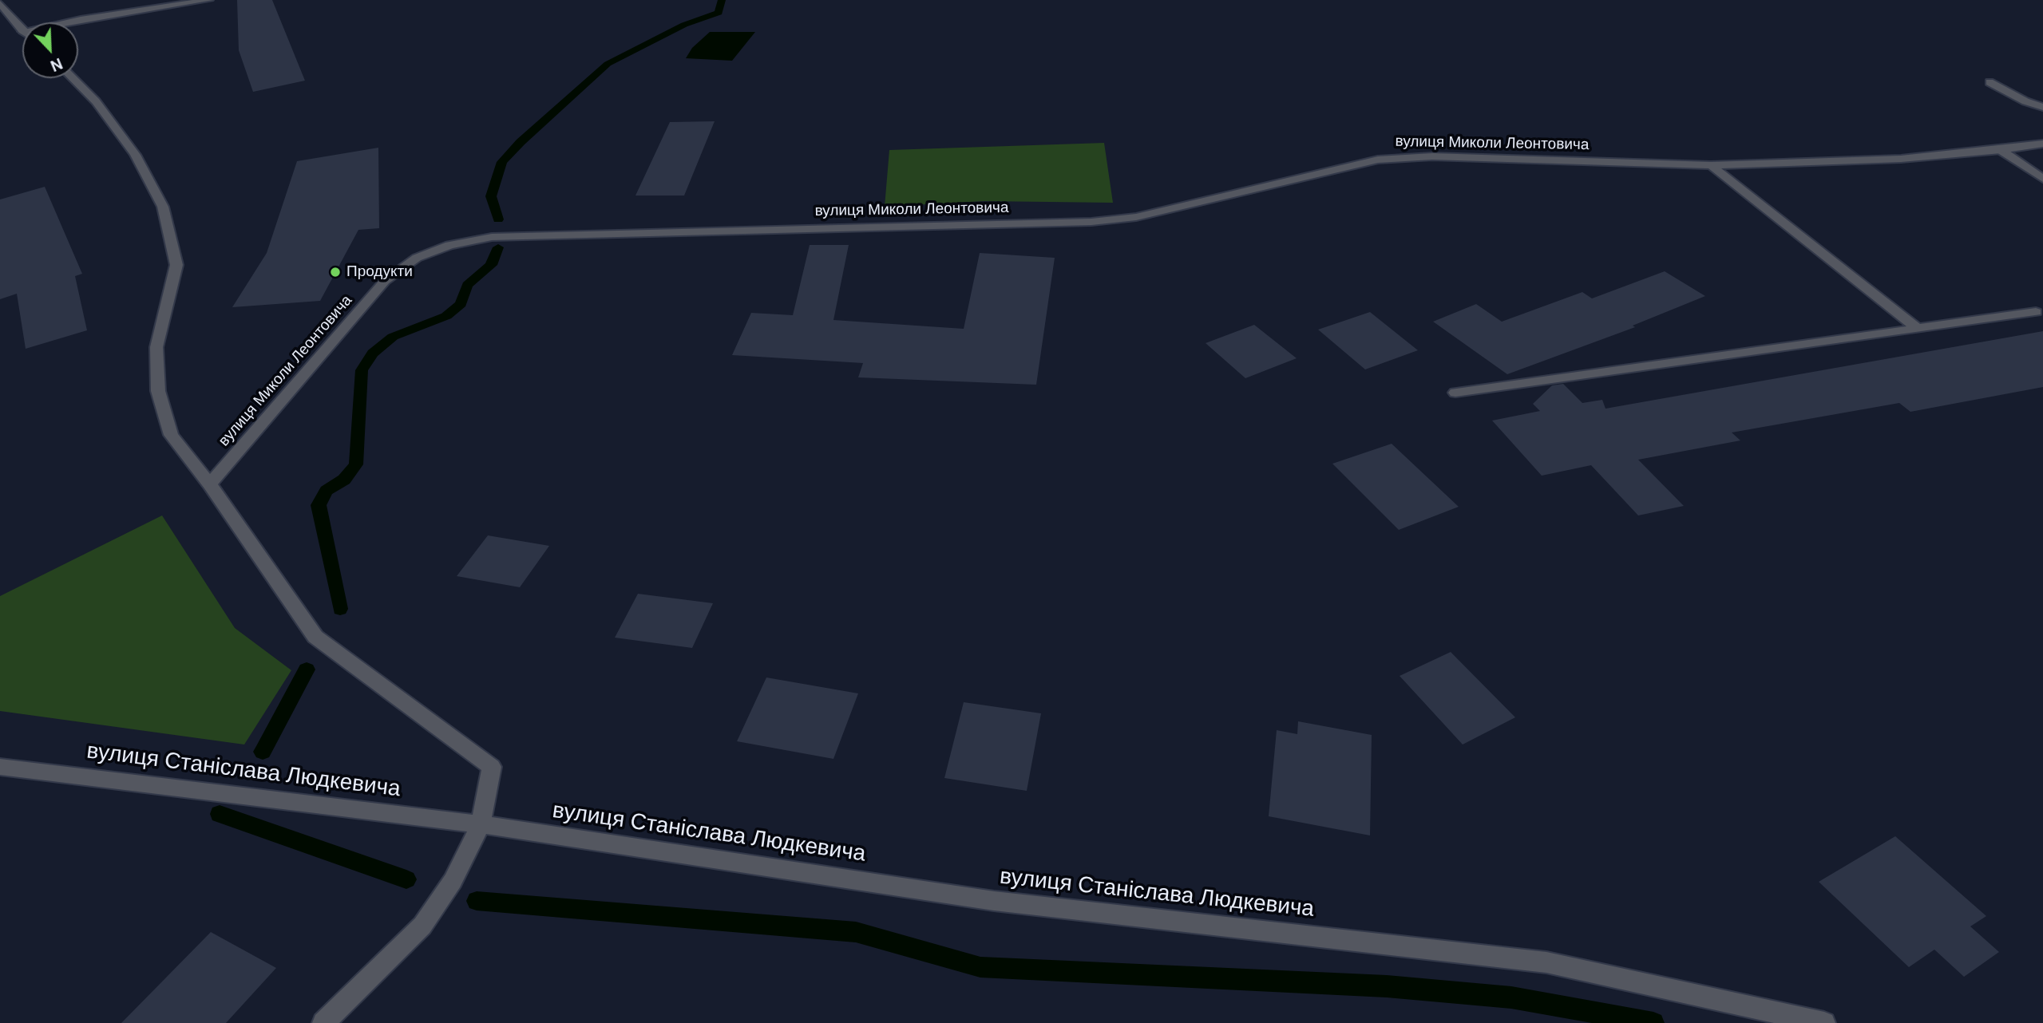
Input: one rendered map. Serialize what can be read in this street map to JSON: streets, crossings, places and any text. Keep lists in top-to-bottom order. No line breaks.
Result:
{"streets":{"street":["вулиця Миколи Леонтовича","вулиця Станіслава Людкевича"]},"places":["Продукти"],"north":"bottom right"}
